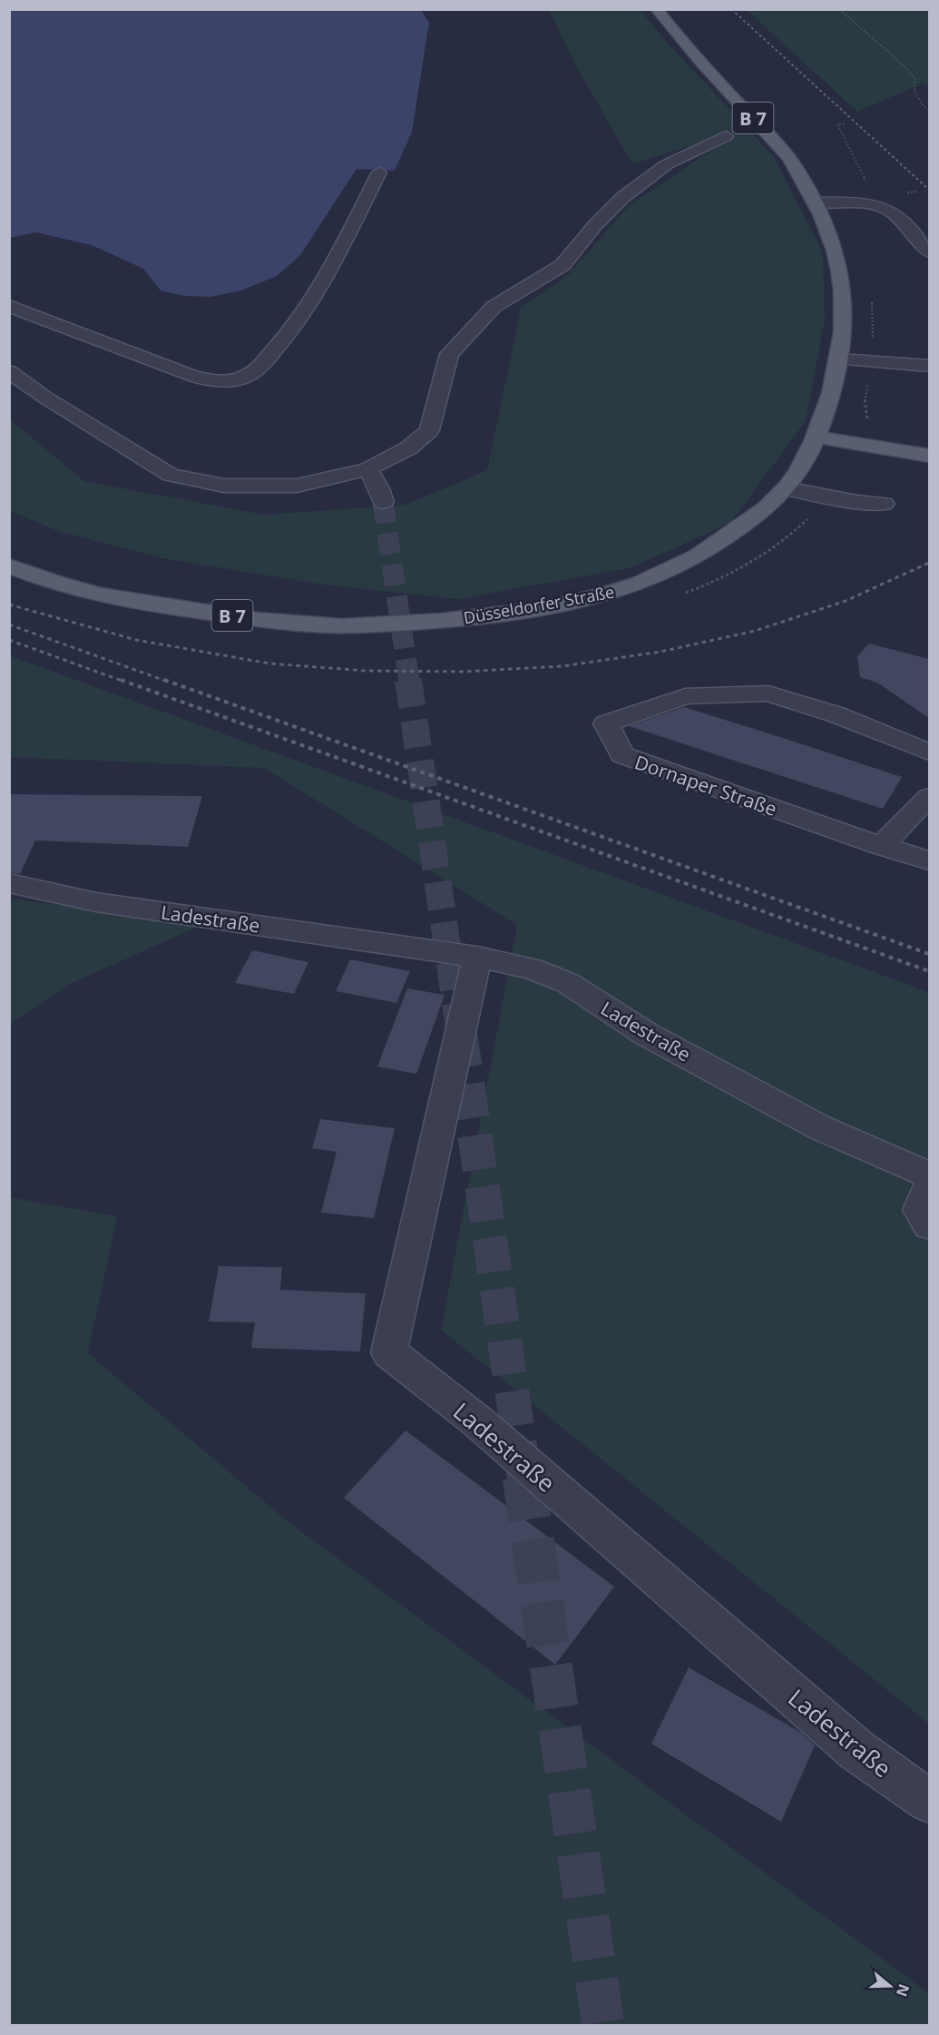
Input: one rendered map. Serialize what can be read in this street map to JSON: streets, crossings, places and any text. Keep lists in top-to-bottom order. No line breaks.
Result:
{"streets":{"main road":["B 7","Düsseldorfer Straße"],"street":["Dornaper Straße","Ladestraße"]},"north":"right"}
